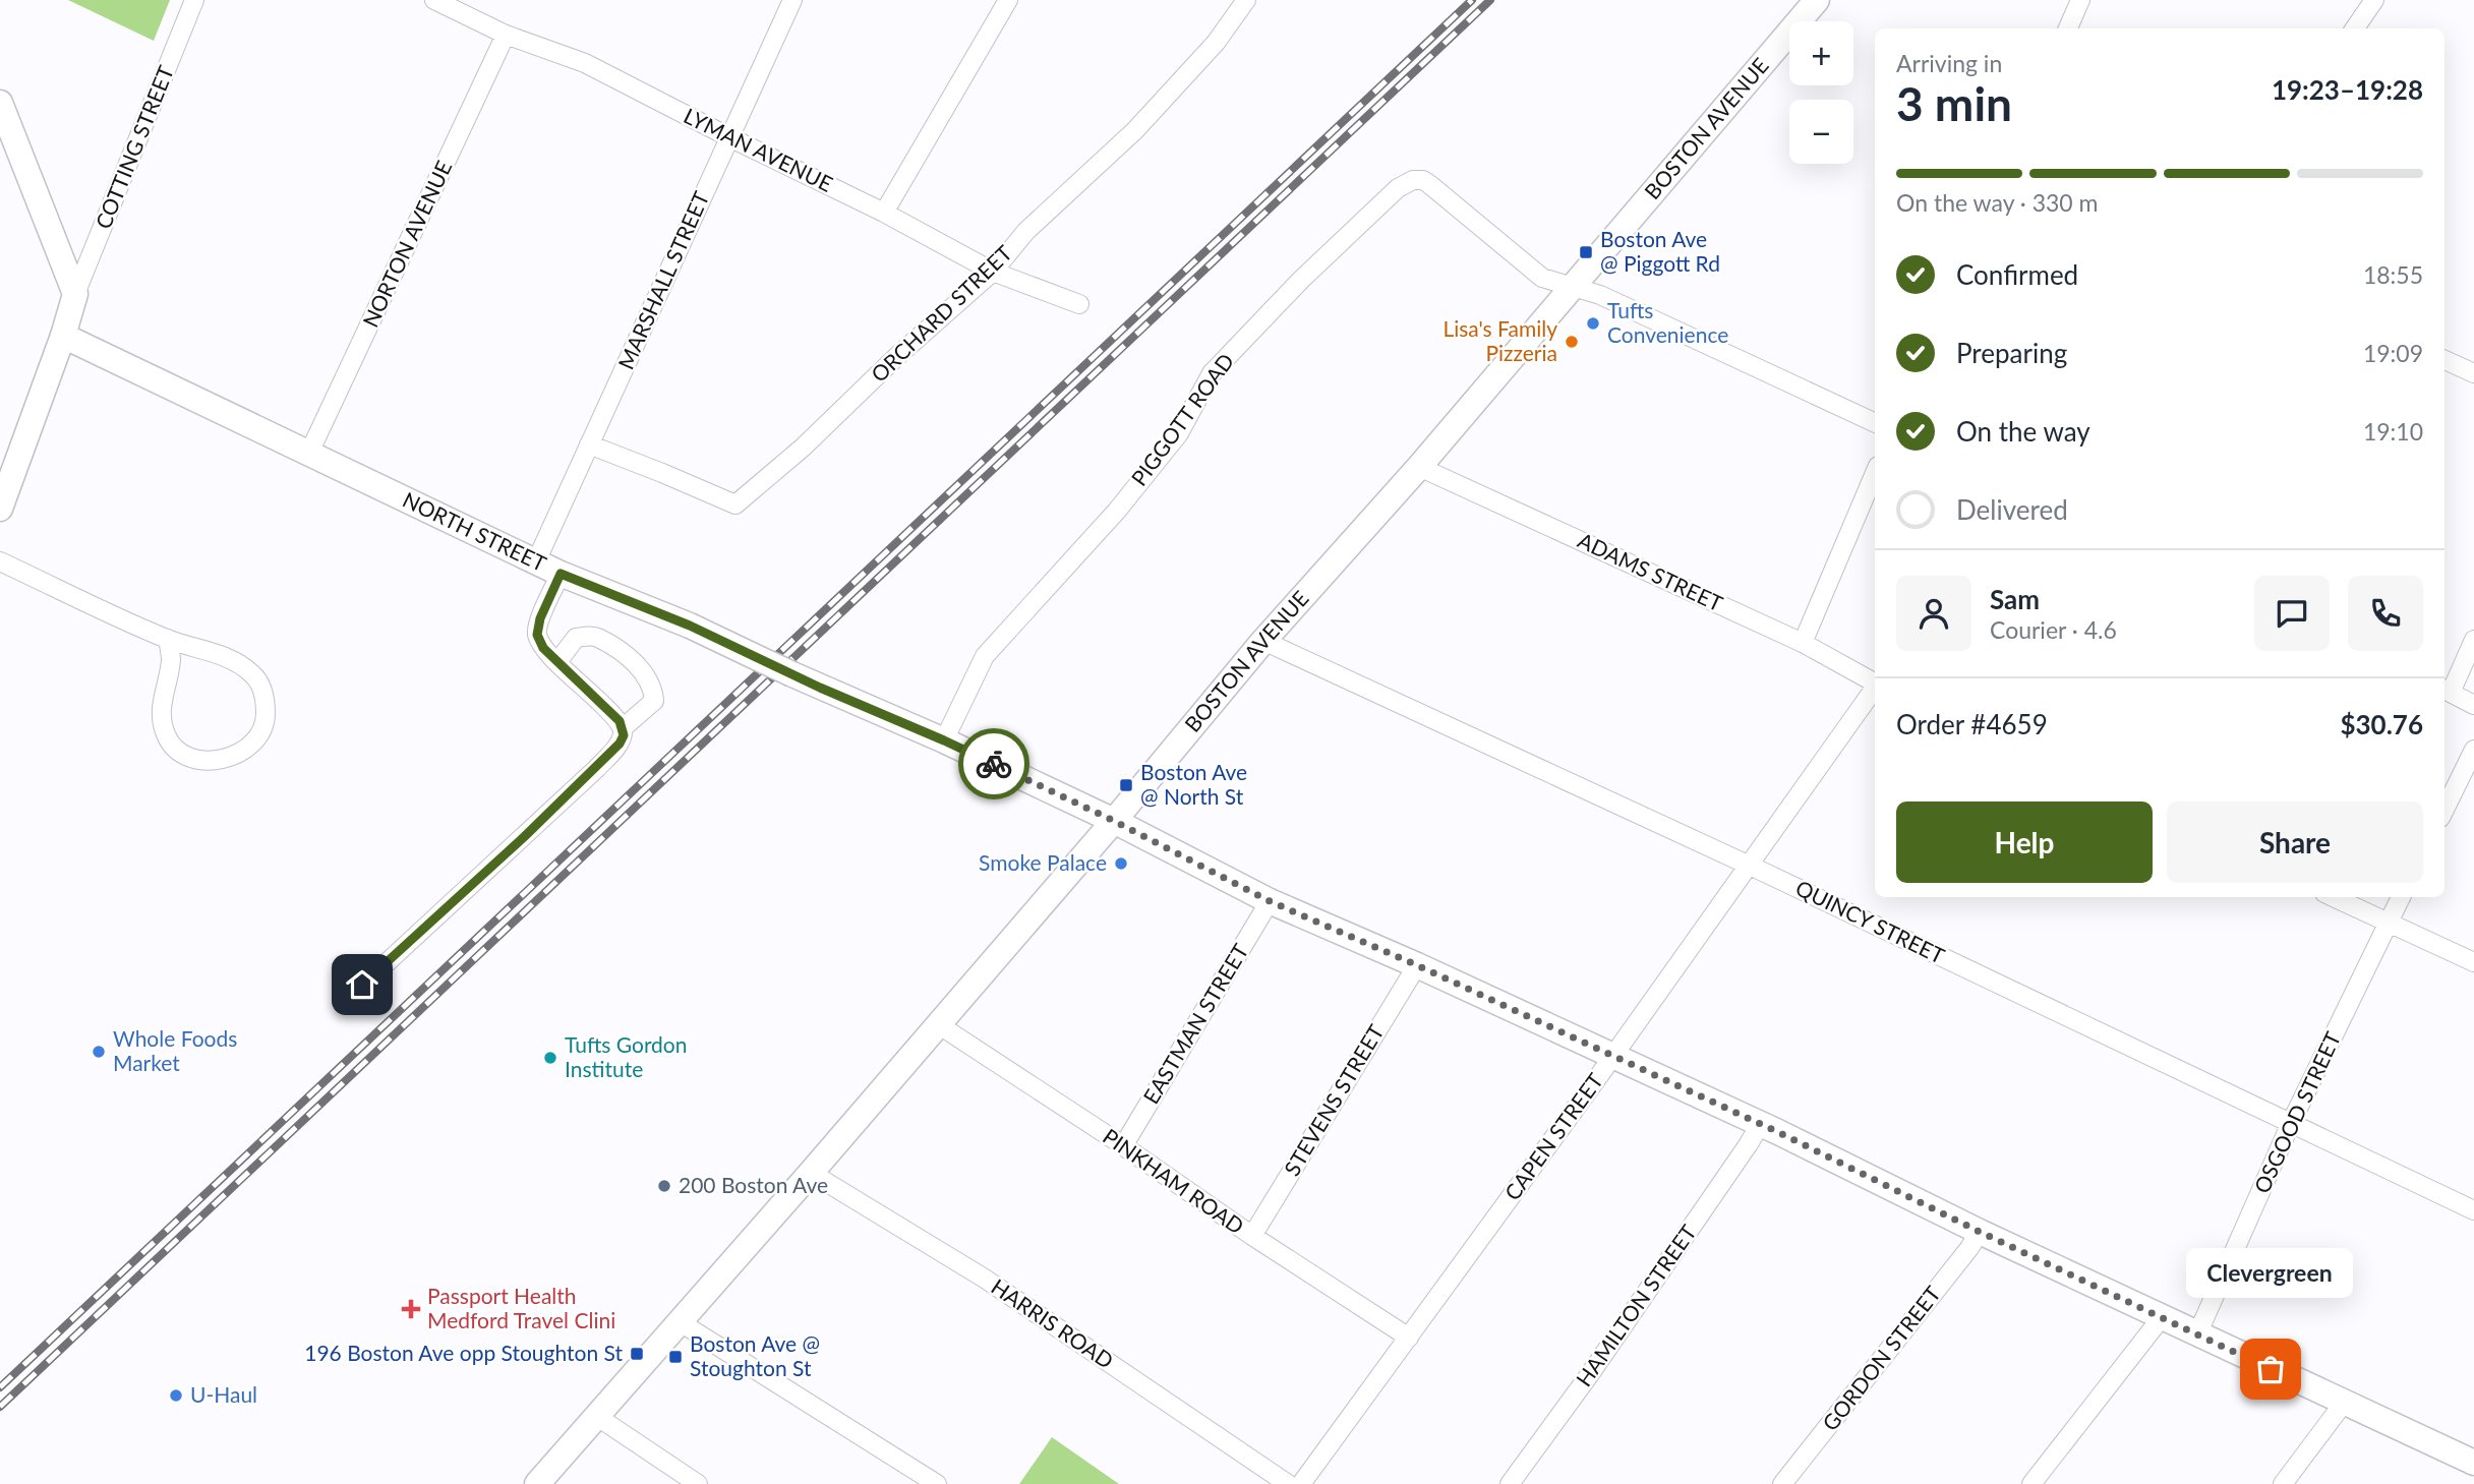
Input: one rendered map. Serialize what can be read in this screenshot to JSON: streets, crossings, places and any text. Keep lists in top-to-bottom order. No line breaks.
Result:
{"streets":{"street":["BOSTON AVENUE","COTTING STREET","LYMAN AVENUE","NORTON AVENUE","MARSHALL STREET","ORCHARD STREET","PIGGOTT ROAD","NORTH STREET","ADAMS STREET","QUINCY STREET","EASTMAN STREET","STEVENS STREET","OSGOOD STREET","CAPEN STREET","PINKHAM ROAD","HAMILTON STREET","HARRIS ROAD","GORDON STREET"]},"crossings":[["BOSTON AVENUE","PIGGOTT ROAD"],["BOSTON AVENUE","NORTH STREET"],["BOSTON AVENUE","ADAMS STREET"],["BOSTON AVENUE","QUINCY STREET"],["BOSTON AVENUE","PINKHAM ROAD"],["BOSTON AVENUE","HARRIS ROAD"],["LYMAN AVENUE","NORTON AVENUE"],["LYMAN AVENUE","MARSHALL STREET"],["LYMAN AVENUE","ORCHARD STREET"],["NORTON AVENUE","NORTH STREET"],["MARSHALL STREET","ORCHARD STREET"],["MARSHALL STREET","NORTH STREET"],["PIGGOTT ROAD","NORTH STREET"],["NORTH STREET","EASTMAN STREET"],["NORTH STREET","STEVENS STREET"],["NORTH STREET","OSGOOD STREET"],["NORTH STREET","CAPEN STREET"],["NORTH STREET","HAMILTON STREET"],["NORTH STREET","GORDON STREET"],["QUINCY STREET","OSGOOD STREET"],["QUINCY STREET","CAPEN STREET"],["EASTMAN STREET","PINKHAM ROAD"],["STEVENS STREET","PINKHAM ROAD"],["CAPEN STREET","PINKHAM ROAD"]],"places":{"transit":["Boston Ave @ Piggott Rd","Boston Ave @ North St","196 Boston Ave opp Stoughton St","Boston Ave @ Stoughton St"],"other":["Tufts Convenience","Lisa's Family Pizzeria","Smoke Palace","Whole Foods Market","Tufts Gordon Institute","200 Boston Ave","Clevergreen","U-Haul"],"health":["Passport Health Medford Travel Clini"]},"page":{"map_buttons":["+","−"],"heading":["3 min","Arriving in","19:23–19:28"],"panel":["Sam","Courier · 4.6","Order #4659","$30.76"],"bar":"On the way · 330 m","list":[["Confirmed","18:55"],["Preparing","19:09"],["On the way","19:10"],"Delivered"],"buttons":["Help","Share"],"bubble":"Clevergreen"}}
